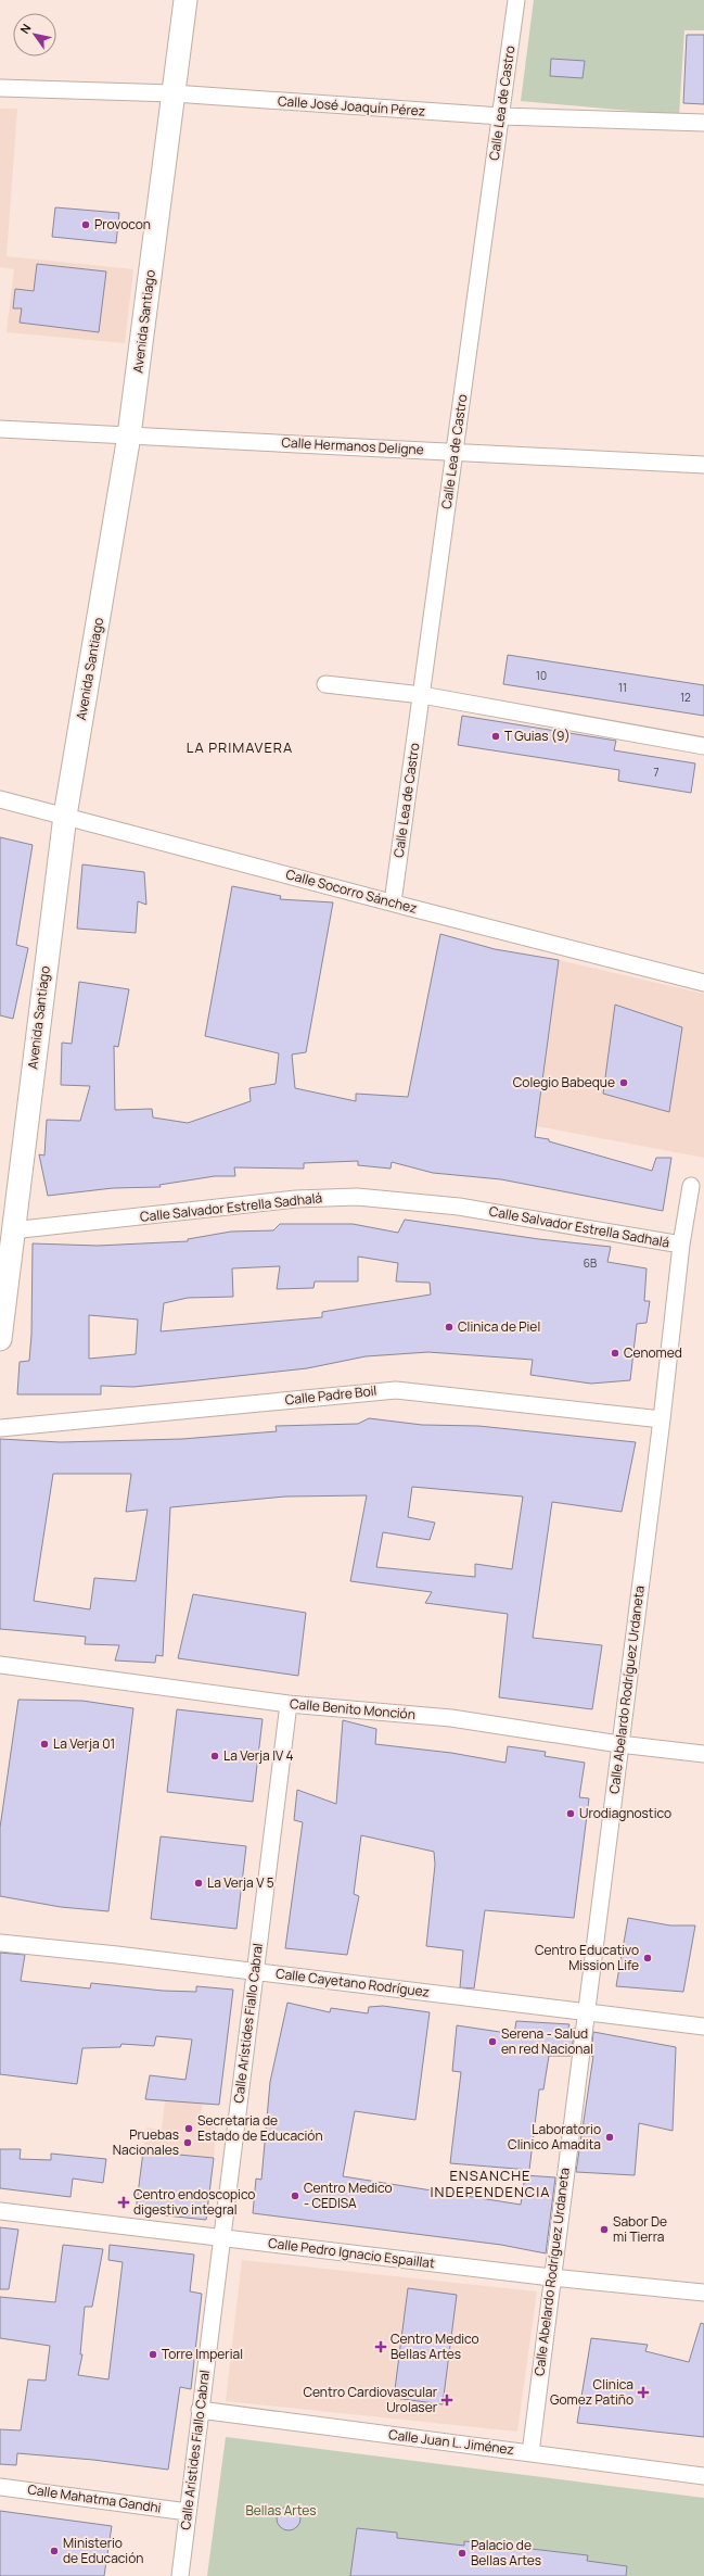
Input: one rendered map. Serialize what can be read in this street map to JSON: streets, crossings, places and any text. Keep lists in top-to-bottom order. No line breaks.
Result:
{"streets":{"main road":["Avenida Santiago"],"street":["Calle Lea de Castro","Calle José Joaquín Pérez","Calle Hermanos Deligne","Calle Socorro Sánchez","Calle Salvador Estrella Sadhalá","Calle Padre Boil","Calle Abelardo Rodríguez Urdaneta","Calle Benito Monción","Calle Cayetano Rodríguez","Calle Arístides Fiallo Cabral","Calle Pedro Ignacio Espaillat","Calle Juan L. Jiménez","Calle Mahatma Gandhi"]},"crossings":[["Calle Lea de Castro","Calle José Joaquín Pérez"],["Calle Lea de Castro","Calle Hermanos Deligne"],["Calle Lea de Castro","Calle Socorro Sánchez"],["Calle José Joaquín Pérez","Avenida Santiago"],["Avenida Santiago","Calle Hermanos Deligne"],["Avenida Santiago","Calle Socorro Sánchez"],["Avenida Santiago","Calle Salvador Estrella Sadhalá"],["Calle Salvador Estrella Sadhalá","Calle Abelardo Rodríguez Urdaneta"],["Calle Padre Boil","Calle Abelardo Rodríguez Urdaneta"],["Calle Abelardo Rodríguez Urdaneta","Calle Benito Monción"],["Calle Abelardo Rodríguez Urdaneta","Calle Cayetano Rodríguez"],["Calle Abelardo Rodríguez Urdaneta","Calle Pedro Ignacio Espaillat"],["Calle Abelardo Rodríguez Urdaneta","Calle Juan L. Jiménez"],["Calle Benito Monción","Calle Arístides Fiallo Cabral"],["Calle Cayetano Rodríguez","Calle Arístides Fiallo Cabral"],["Calle Arístides Fiallo Cabral","Calle Pedro Ignacio Espaillat"],["Calle Arístides Fiallo Cabral","Calle Juan L. Jiménez"],["Calle Arístides Fiallo Cabral","Calle Mahatma Gandhi"]],"districts":["LA PRIMAVERA","ENSANCHE INDEPENDENCIA"],"parks":["Bellas Artes"],"places":{"other":["Provocon","T Guias (9)","Colegio Babeque","Clinica de Piel","Cenomed","La Verja 01","La Verja IV 4","Urodiagnostico","La Verja V 5","Centro Educativo Mission Life","Serena - Salud en red Nacional","Secretaria de Estado de Educación","Laboratorio Clinico Amadita","Pruebas Nacionales","Centro Medico - CEDISA","Sabor De mi Tierra","Torre Imperial","Ministerio de Educación","Palacio de Bellas Artes"],"health":["Centro endoscopico digestivo integral","Centro Medico Bellas Artes","Clinica Gomez Patiño","Centro Cardiovascular Urolaser"]},"house_numbers":["10","11","12","7","6B"],"north":"top left"}
